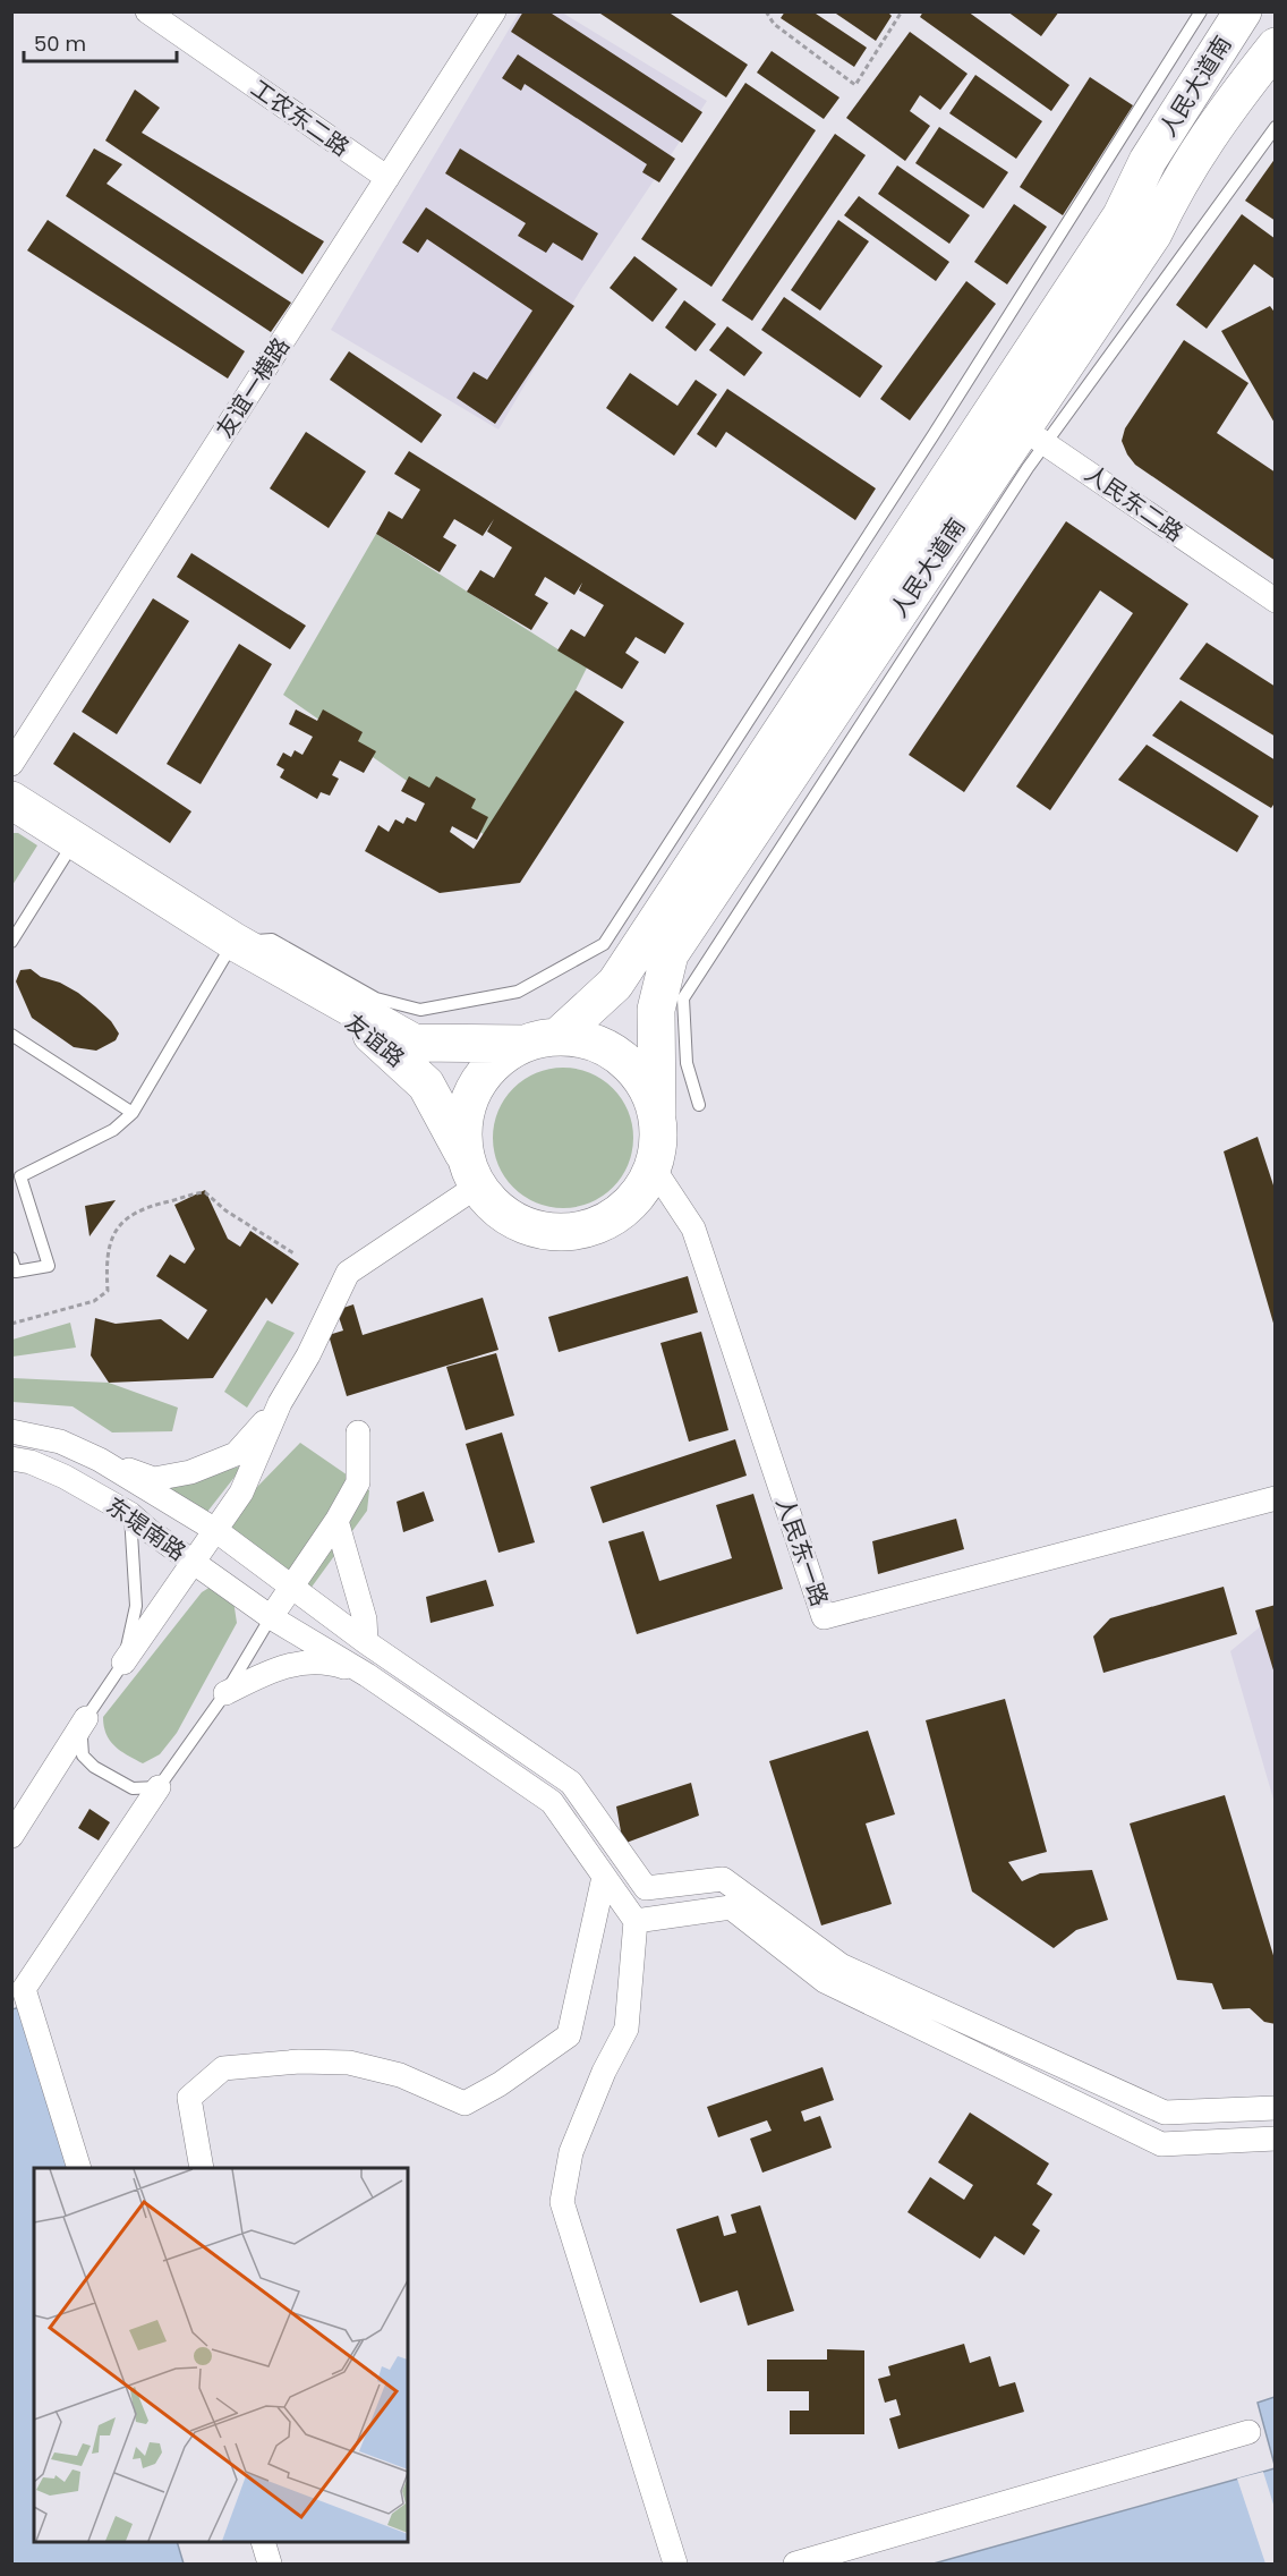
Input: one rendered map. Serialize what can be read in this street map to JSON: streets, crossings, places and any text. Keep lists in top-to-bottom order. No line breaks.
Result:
{"streets":{"main road":["人民大道南","友谊路"],"street":["工农东二路","友谊一横路","人民东二路","东堤南路","人民东一路"]},"crossings":[["人民大道南","人民东二路"],["人民大道南","友谊路"],["人民大道南","人民东一路"],["工农东二路","友谊一横路"],["友谊路","人民东一路"]],"scale_bar":"50 m"}
